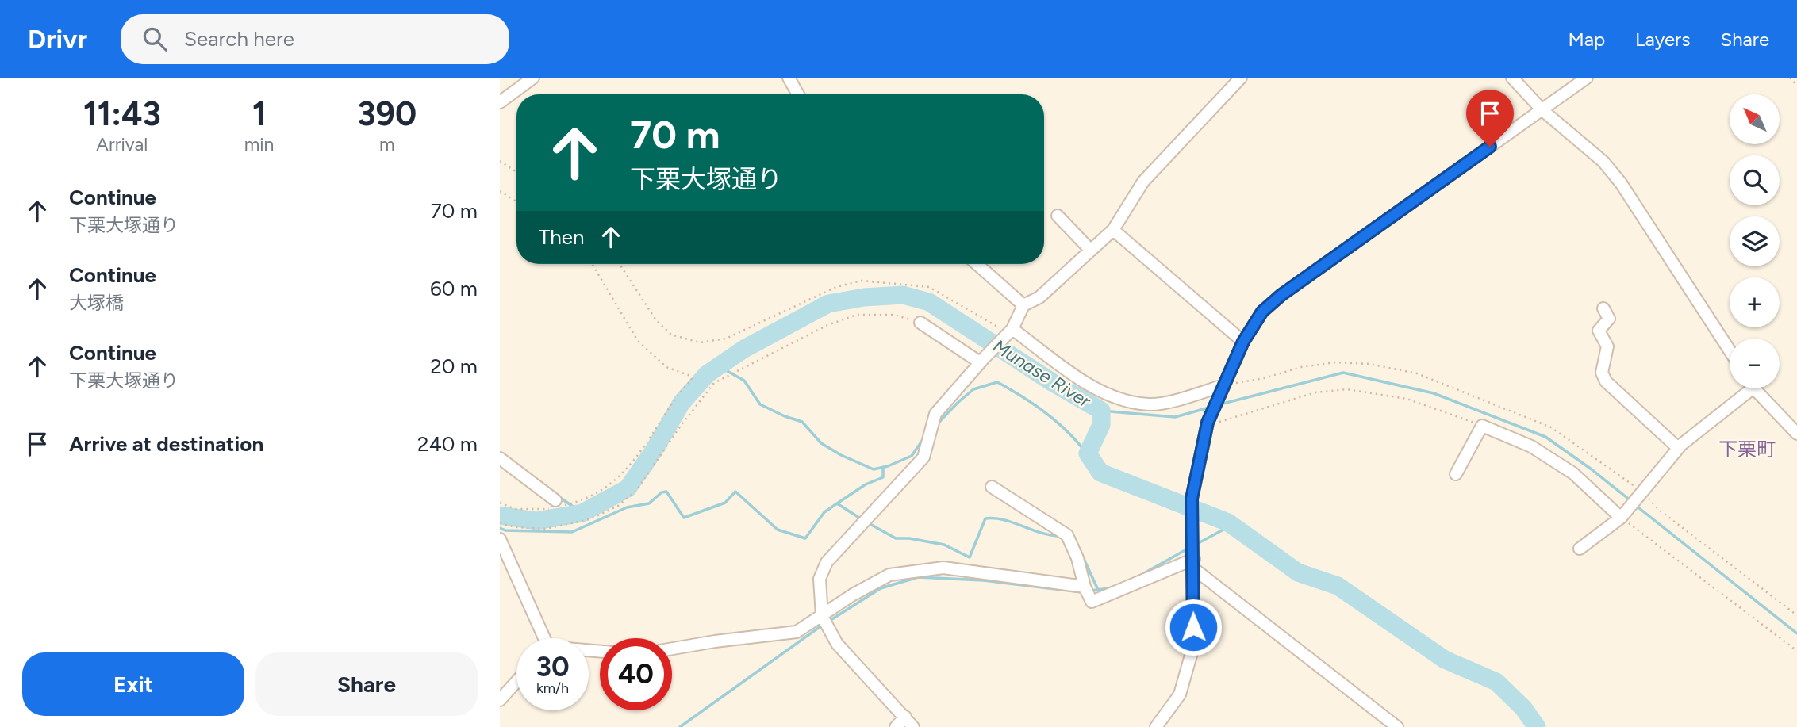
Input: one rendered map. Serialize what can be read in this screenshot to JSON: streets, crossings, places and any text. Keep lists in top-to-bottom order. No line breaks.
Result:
{"districts":["下栗町"],"water":["Munase River"],"north":"top left","page":{"header":"Drivr","search":"Search here","nav":["Map","Layers","Share"],"eta":["11:43","Arrival","1","min","390","m"],"map_buttons":["+","−"],"turn":["70 m","下栗大塚通り"],"list":[{"name":"Continue","note":"下栗大塚通り","value":"70 m"},{"name":"Continue","note":"大塚橋","value":"60 m"},{"name":"Continue","note":"下栗大塚通り","value":"20 m"},{"name":"Arrive at destination","value":"240 m"}],"then":"Then","speed":"30 km/h","limit":"40","buttons":["Exit","Share"]}}
